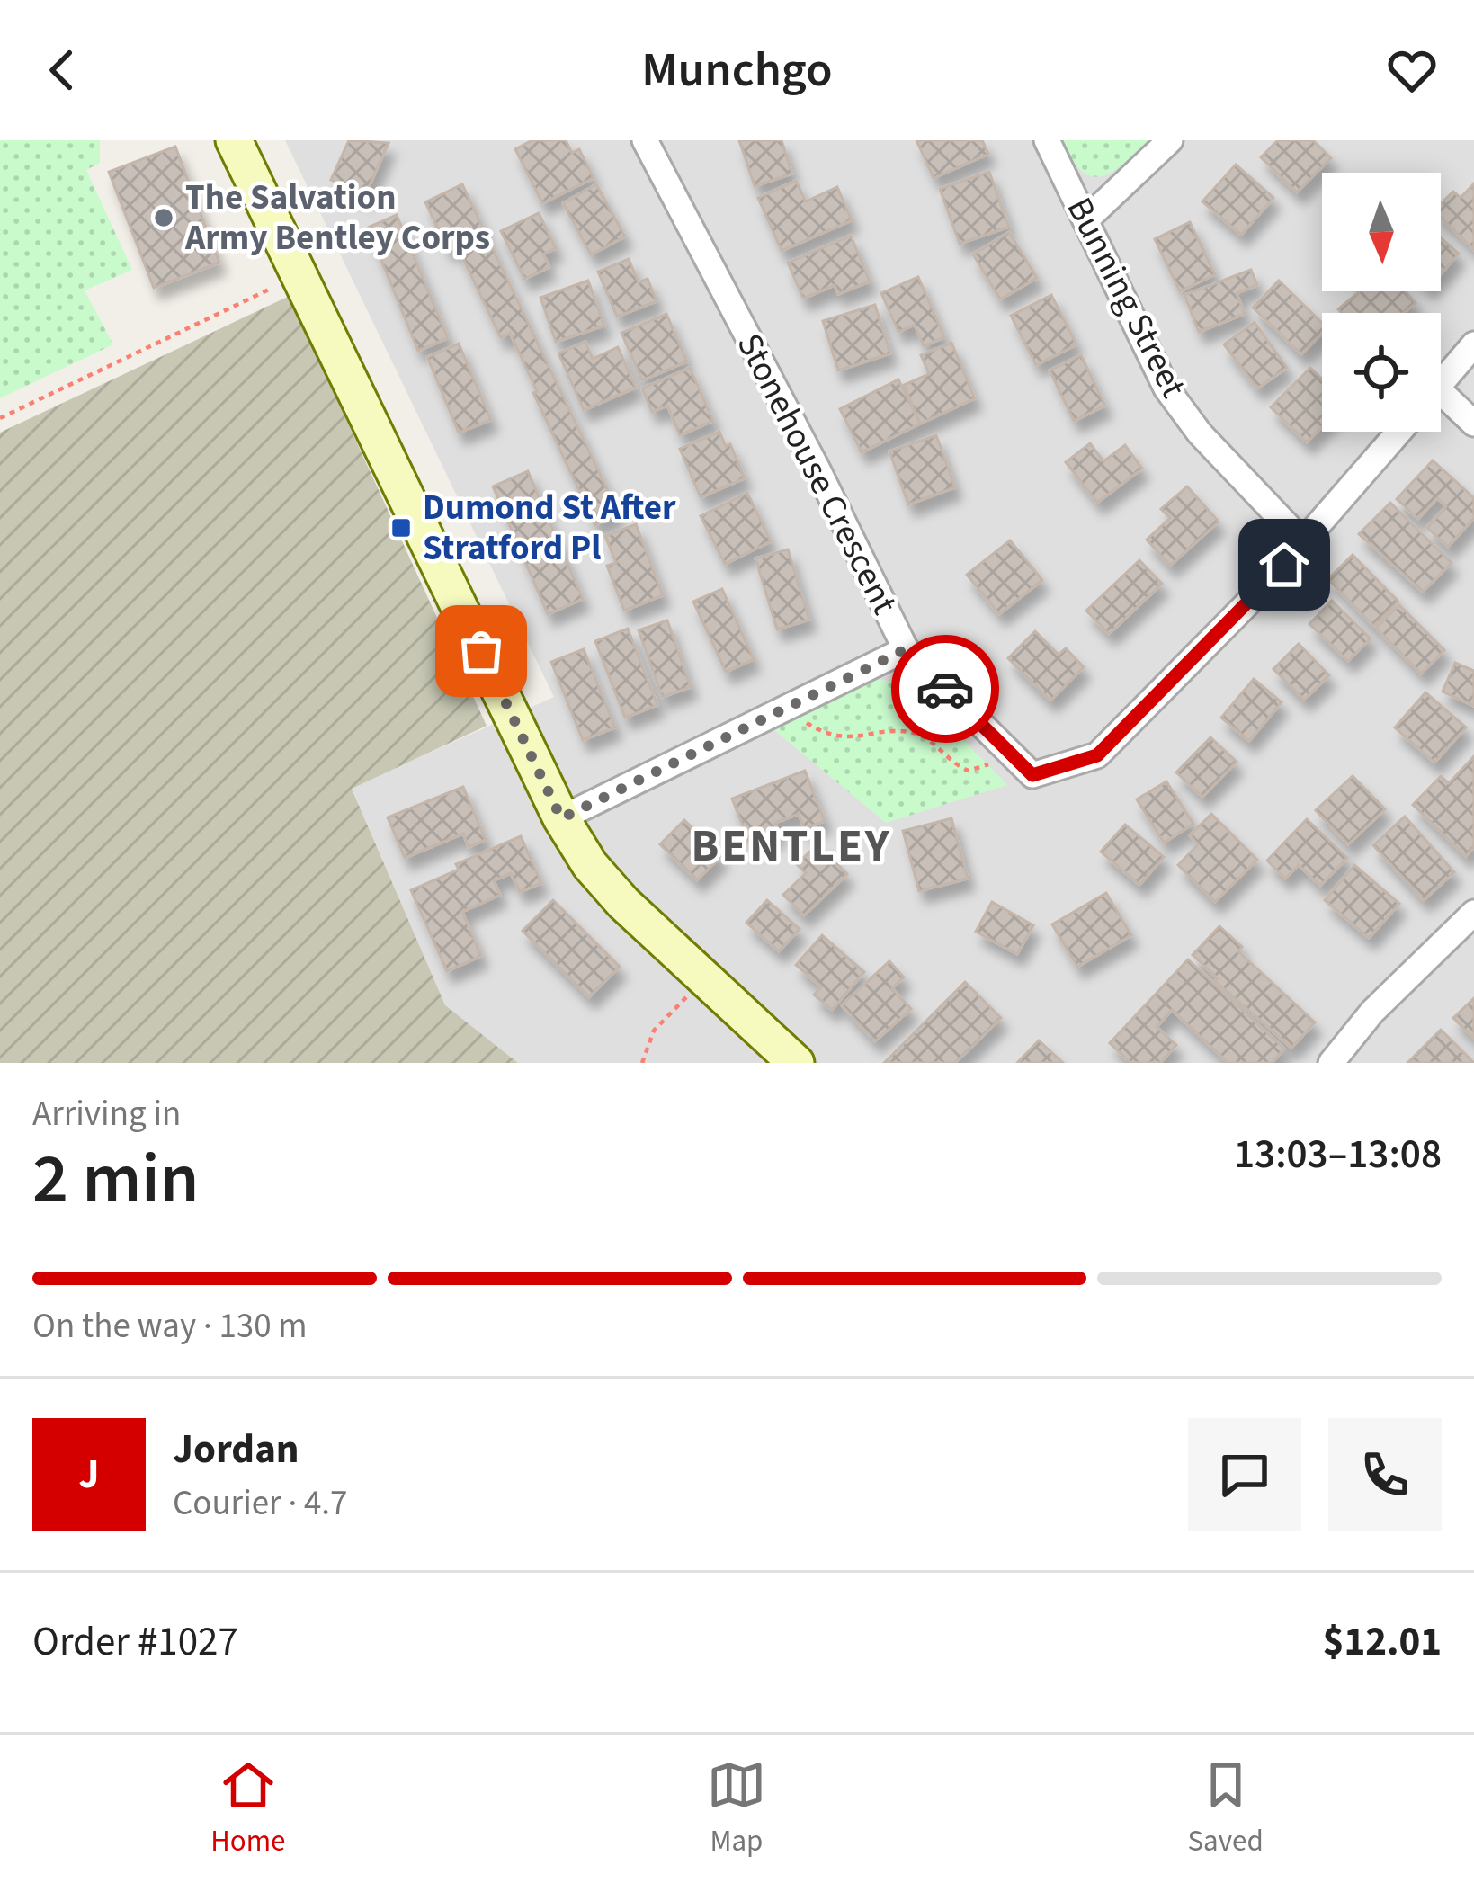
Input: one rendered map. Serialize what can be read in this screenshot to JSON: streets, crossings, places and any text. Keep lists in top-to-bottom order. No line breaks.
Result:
{"streets":{"street":["Bunning Street","Stonehouse Crescent"]},"crossings":[["Bunning Street","Stonehouse Crescent"]],"districts":["BENTLEY"],"places":{"other":["The Salvation Army Bentley Corps"],"transit":["Dumond St After Stratford Pl"]},"north":"bottom","page":{"header":"Munchgo","heading":["2 min","Arriving in","13:03–13:08"],"panel":["Jordan","Courier · 4.7","Order #1027","$12.01"],"bar":"On the way · 130 m","round":"J","tabs":["Home","Map","Saved"]}}
